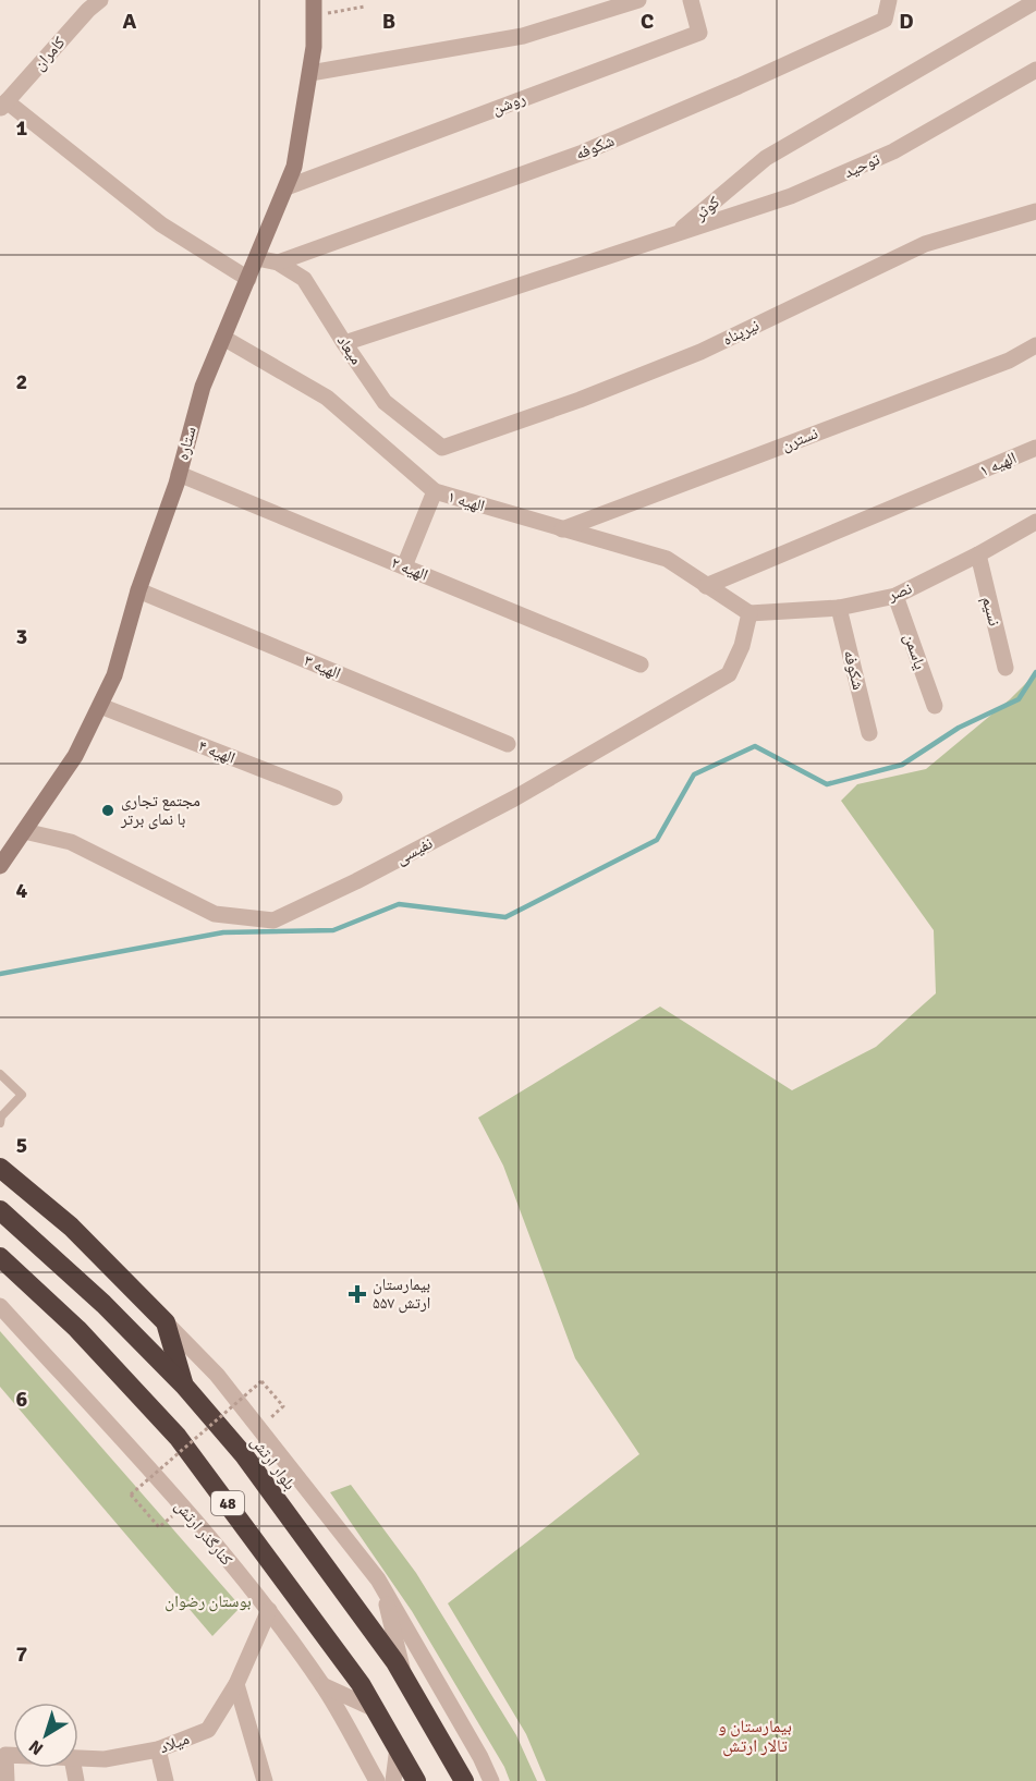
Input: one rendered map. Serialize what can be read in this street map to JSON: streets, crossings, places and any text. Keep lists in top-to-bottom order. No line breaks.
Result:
{"streets":{"highway":["بلوار ارتش","48"],"street":["کامران","روشن","شکوفه","توحید","کوثر","نیرپناه","میعاد","نسترن","ستاره","الهیه ۱","الهیه ۲","نصر","نسیم","یاسمن","الهیه ۳","الهیه ۴","نفیسی","کنارگذر ارتش","میلاد"]},"crossings":[["روشن","ستاره"],["شکوفه","میعاد"],["شکوفه","نصر"],["توحید","کوثر"],["کوثر","میعاد"],["نیرپناه","میعاد"],["میعاد","ستاره"],["نسترن","الهیه ۱"],["ستاره","الهیه ۱"],["ستاره","الهیه ۲"],["ستاره","الهیه ۳"],["ستاره","الهیه ۴"],["ستاره","نفیسی"],["الهیه ۱","نصر"],["الهیه ۱","نفیسی"],["نصر","نسیم"],["نصر","یاسمن"],["نصر","نفیسی"],["کنارگذر ارتش","میلاد"]],"districts":["بیمارستان و تالار ارتش"],"parks":["بوستان رضوان"],"places":{"other":["مجتمع تجاری با نمای برتر"],"health":["بیمارستان ۵۵۷ ارتش"]},"north":"bottom left","grid":{"columns":["A","B","C","D"],"rows":["1","2","3","4","5","6","7"]}}
